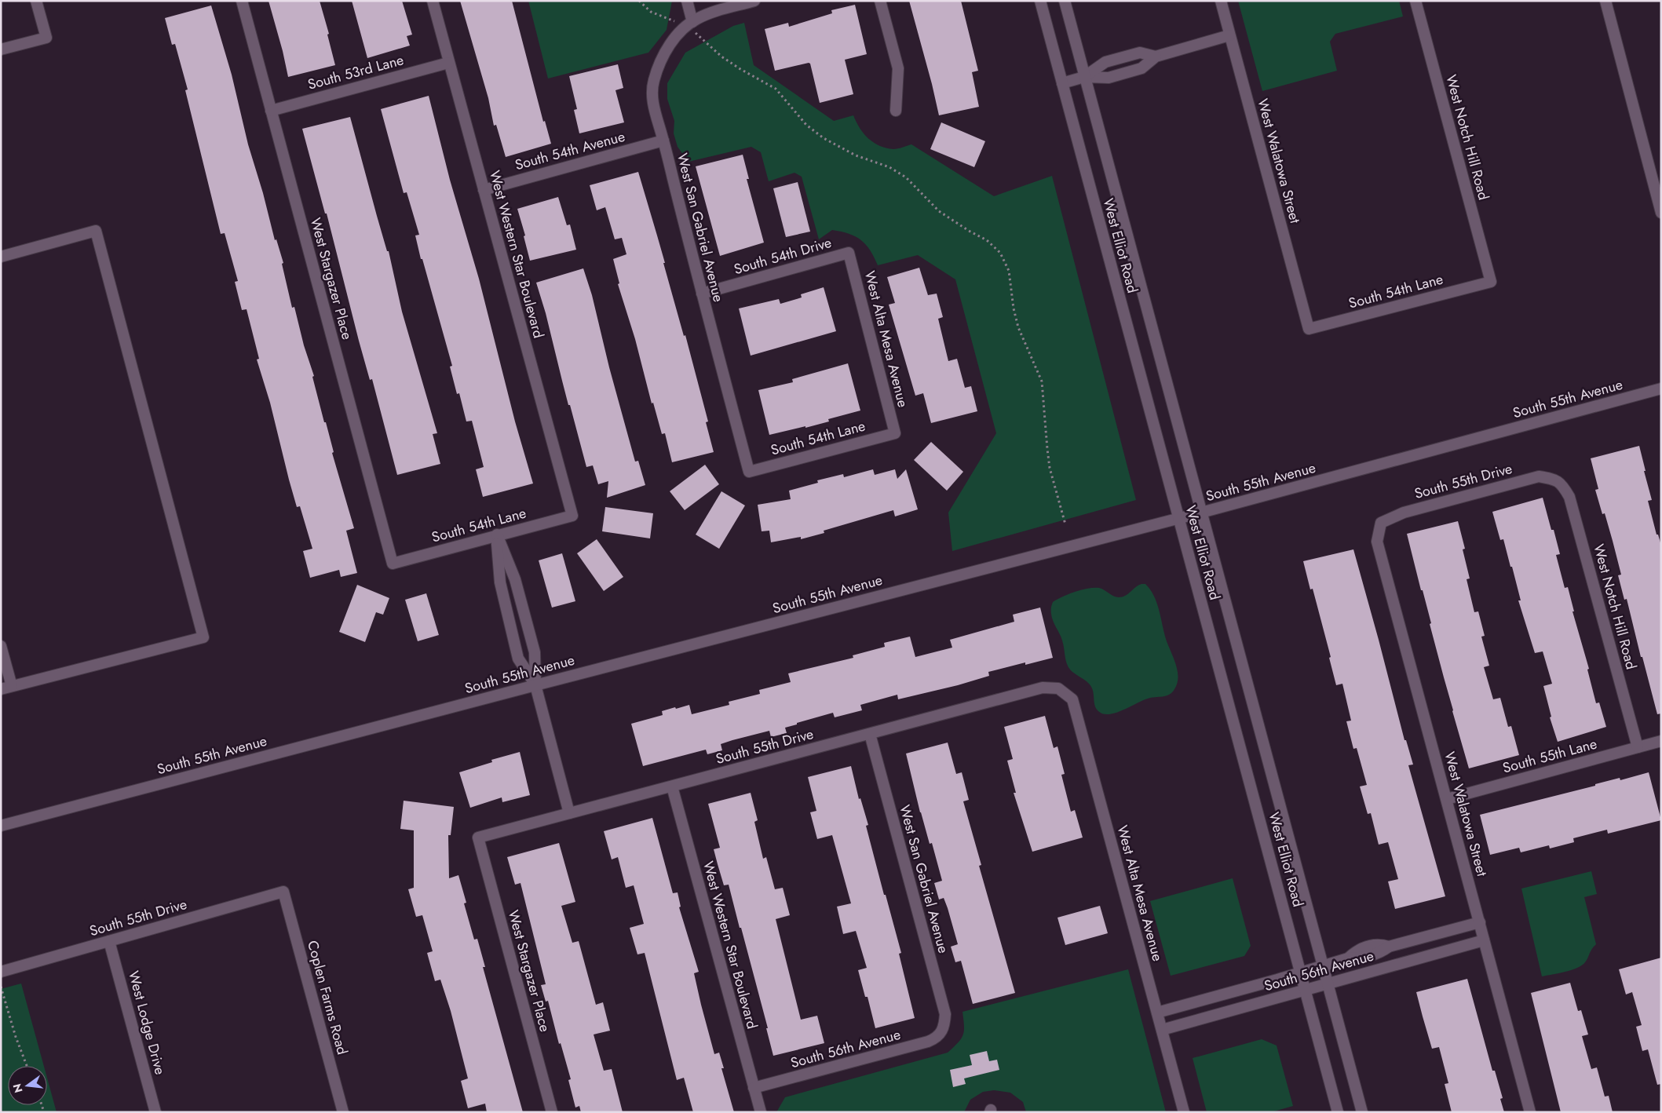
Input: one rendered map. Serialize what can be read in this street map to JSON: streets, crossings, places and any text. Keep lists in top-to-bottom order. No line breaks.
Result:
{"streets":{"street":["South 53rd Lane","West Notch Hill Road","South 54th Avenue","West Walatowa Street","West San Gabriel Avenue","West Elliot Road","West Western Star Boulevard","South 54th Drive","West Stargazer Place","South 54th Lane","West Alta Mesa Avenue","South 55th Avenue","South 55th Drive","South 55th Lane","South 56th Avenue","Coplen Farms Road","West Lodge Drive"]},"crossings":[["South 53rd Lane","West Western Star Boulevard"],["South 53rd Lane","West Stargazer Place"],["West Notch Hill Road","South 54th Lane"],["West Notch Hill Road","South 55th Drive"],["West Notch Hill Road","South 55th Lane"],["South 54th Avenue","West San Gabriel Avenue"],["South 54th Avenue","West Western Star Boulevard"],["West Walatowa Street","South 54th Lane"],["West Walatowa Street","South 55th Drive"],["West Walatowa Street","South 55th Lane"],["West Walatowa Street","South 56th Avenue"],["West San Gabriel Avenue","South 54th Drive"],["West San Gabriel Avenue","South 54th Lane"],["West San Gabriel Avenue","South 55th Drive"],["West San Gabriel Avenue","South 56th Avenue"],["West Elliot Road","South 55th Avenue"],["West Elliot Road","South 56th Avenue"],["West Western Star Boulevard","South 54th Lane"],["West Western Star Boulevard","South 55th Drive"],["West Western Star Boulevard","South 56th Avenue"],["South 54th Drive","West Alta Mesa Avenue"],["West Stargazer Place","South 54th Lane"],["West Stargazer Place","South 55th Drive"],["South 54th Lane","West Alta Mesa Avenue"],["West Alta Mesa Avenue","South 55th Drive"],["West Alta Mesa Avenue","South 56th Avenue"],["South 55th Drive","Coplen Farms Road"],["South 55th Drive","West Lodge Drive"]],"north":"left"}
